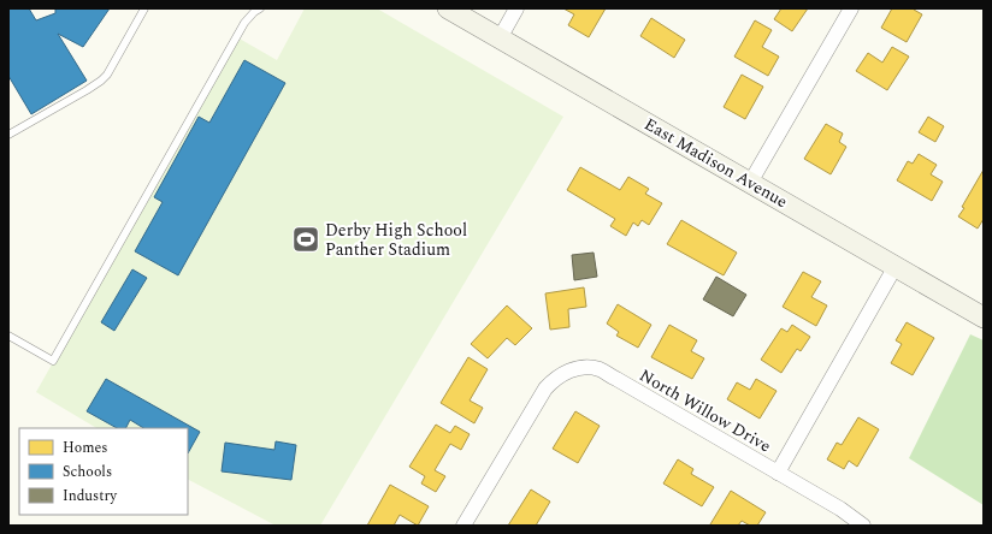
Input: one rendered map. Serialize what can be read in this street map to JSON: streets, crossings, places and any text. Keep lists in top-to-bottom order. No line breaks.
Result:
{"streets":{"main road":["East Madison Avenue"],"street":["North Willow Drive"]},"crossings":[["East Madison Avenue","North Willow Drive"]],"places":{"sports":["Derby High School Panther Stadium"]},"legend":["Homes","Schools","Industry"]}
